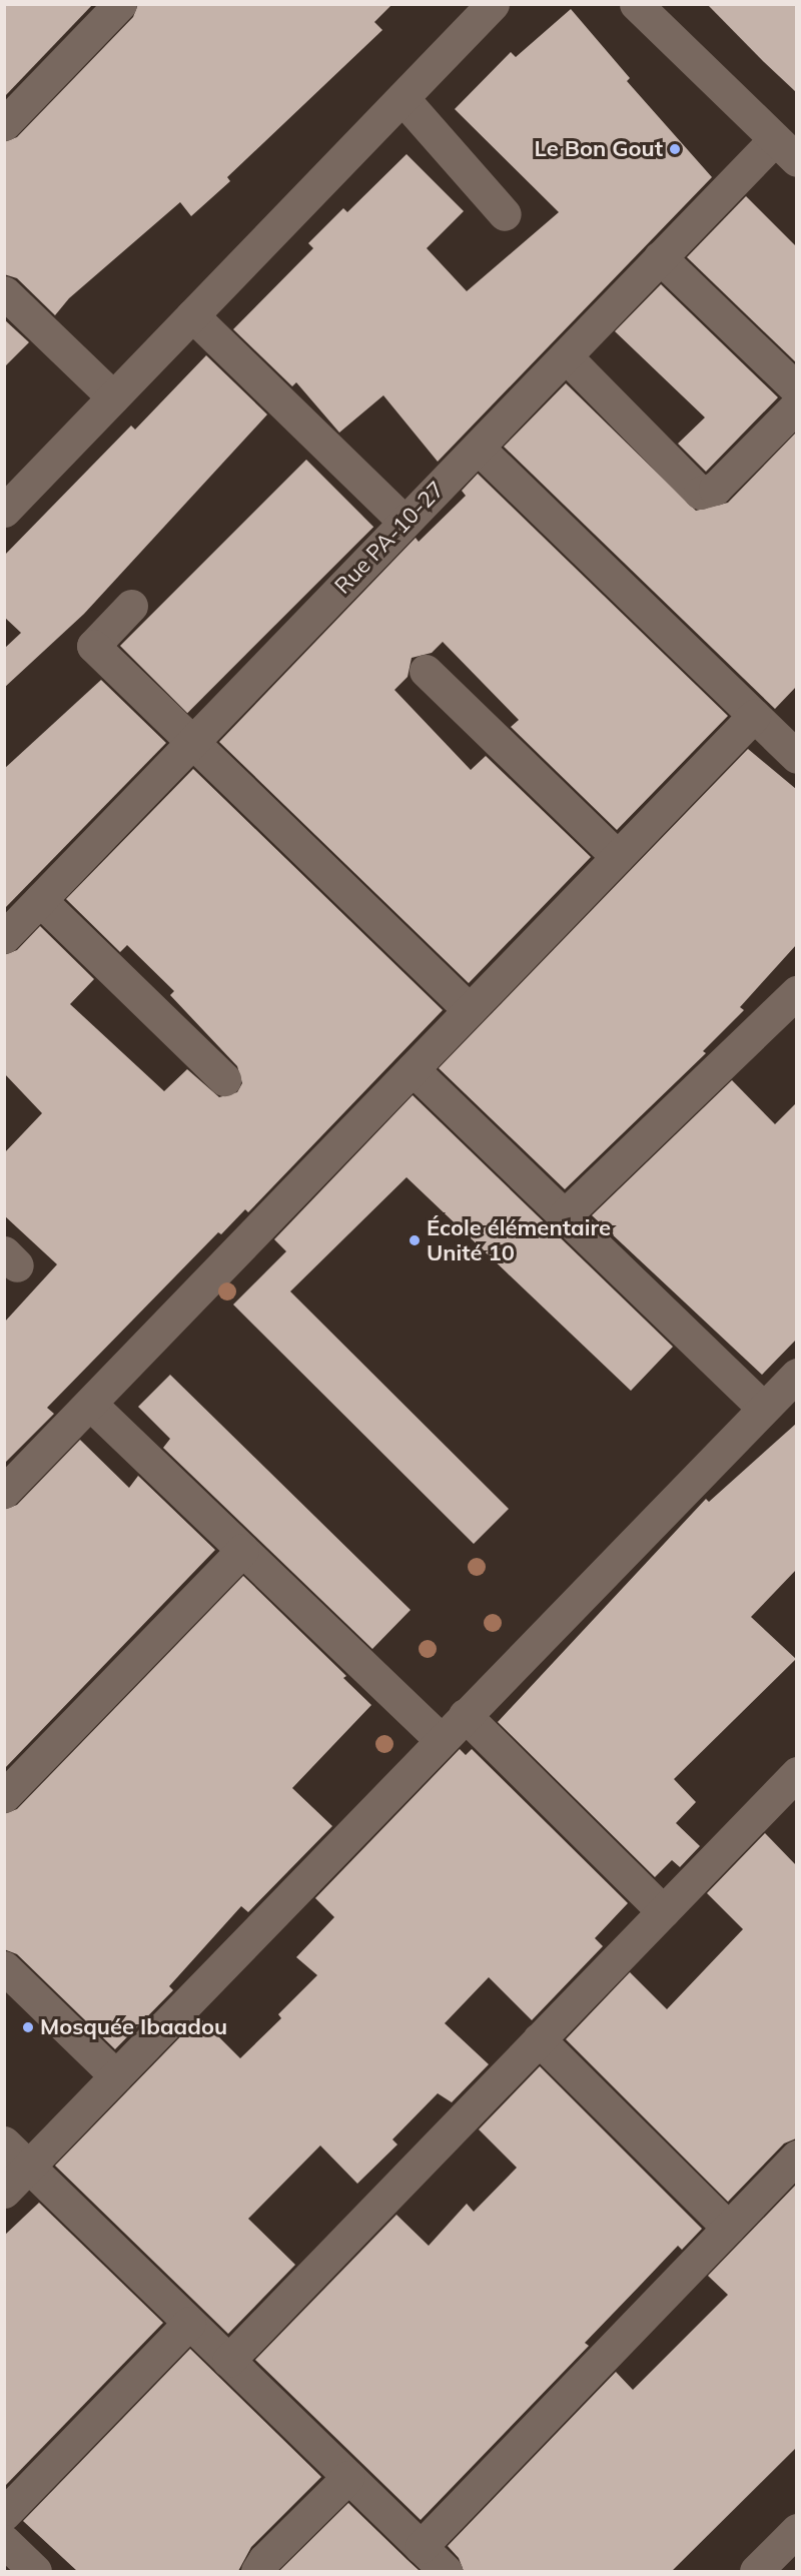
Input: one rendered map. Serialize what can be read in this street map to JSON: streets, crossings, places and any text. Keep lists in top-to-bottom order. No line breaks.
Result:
{"streets":{"street":["Rue PA-10-27"]},"places":["Le Bon Gout","École élémentaire Unité 10","Mosquée Ibaadou"]}
